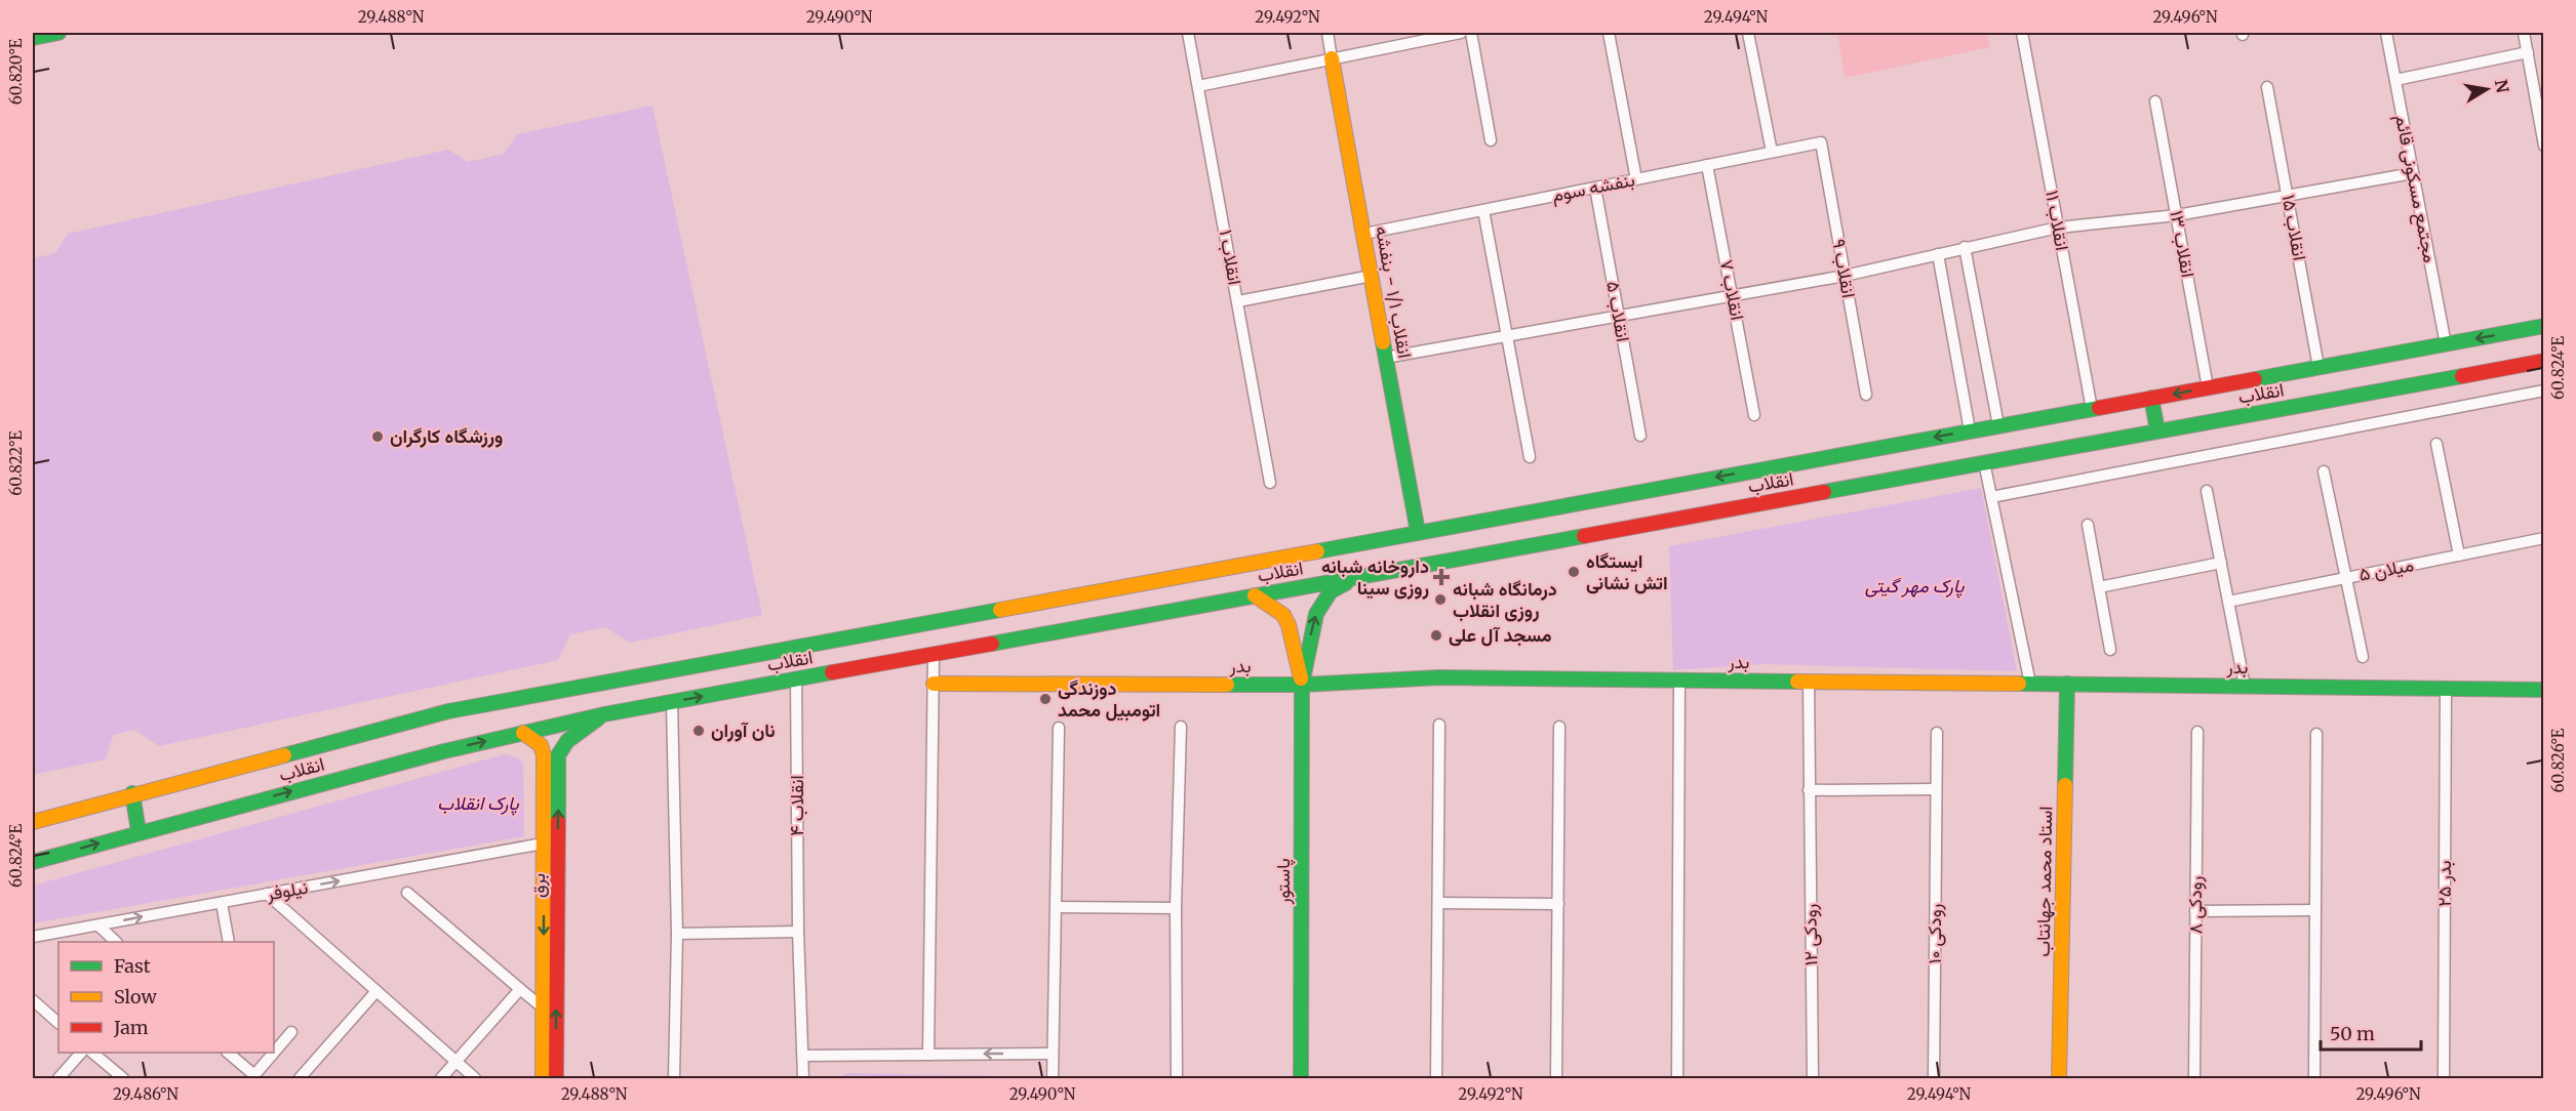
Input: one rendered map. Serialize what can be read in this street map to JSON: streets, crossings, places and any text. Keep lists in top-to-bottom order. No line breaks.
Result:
{"streets":{"main road":["انقلاب ۱/۱ - بنفشه","انقلاب","بدر","پاستور","استاد محمد جهانتاب","برق"],"street":["بنفشه سوم","مجتمع مسکونی قائم","انقلاب ۱۱","انقلاب ۱۵","انقلاب ۱۳","انقلاب ۱","انقلاب ۹","انقلاب ۷","انقلاب ۵","میلان ۵","انقلاب ۴","بدر ۲۵","نیلوفر","رودکی ۸","رودکی ۱۰","رودکی ۱۲"]},"crossings":[["بنفشه سوم","انقلاب ۹"],["بنفشه سوم","انقلاب ۷"],["بنفشه سوم","انقلاب ۱/۱ - بنفشه"],["بنفشه سوم","انقلاب ۵"],["مجتمع مسکونی قائم","انقلاب"],["انقلاب ۱۱","انقلاب"],["انقلاب ۱۵","انقلاب"],["انقلاب ۱۳","انقلاب"],["انقلاب ۱/۱ - بنفشه","انقلاب"],["انقلاب","انقلاب ۴"],["انقلاب","برق"],["بدر","پاستور"],["بدر","استاد محمد جهانتاب"],["بدر","بدر ۲۵"],["بدر","رودکی ۱۲"],["برق","نیلوفر"]],"one_way":["نیلوفر"],"parks":["پارک مهر گیتی","پارک انقلاب"],"places":{"other":["ورزشگاه کارگران","ایستگاه اتش نشانی","درمانگاه شبانه روزی انقلاب","مسجد آل علی","دوزندگی اتومبیل محمد","نان آوران"],"health":["داروخانه شبانه روزی سینا"]},"legend":["Fast","Slow","Jam"],"scale_bar":"50 m","north":"right","coordinates":["29.488°N","29.490°N","29.492°N","29.494°N","29.496°N","60.820°E","60.824°E","60.822°E","60.826°E","29.486°N"]}
